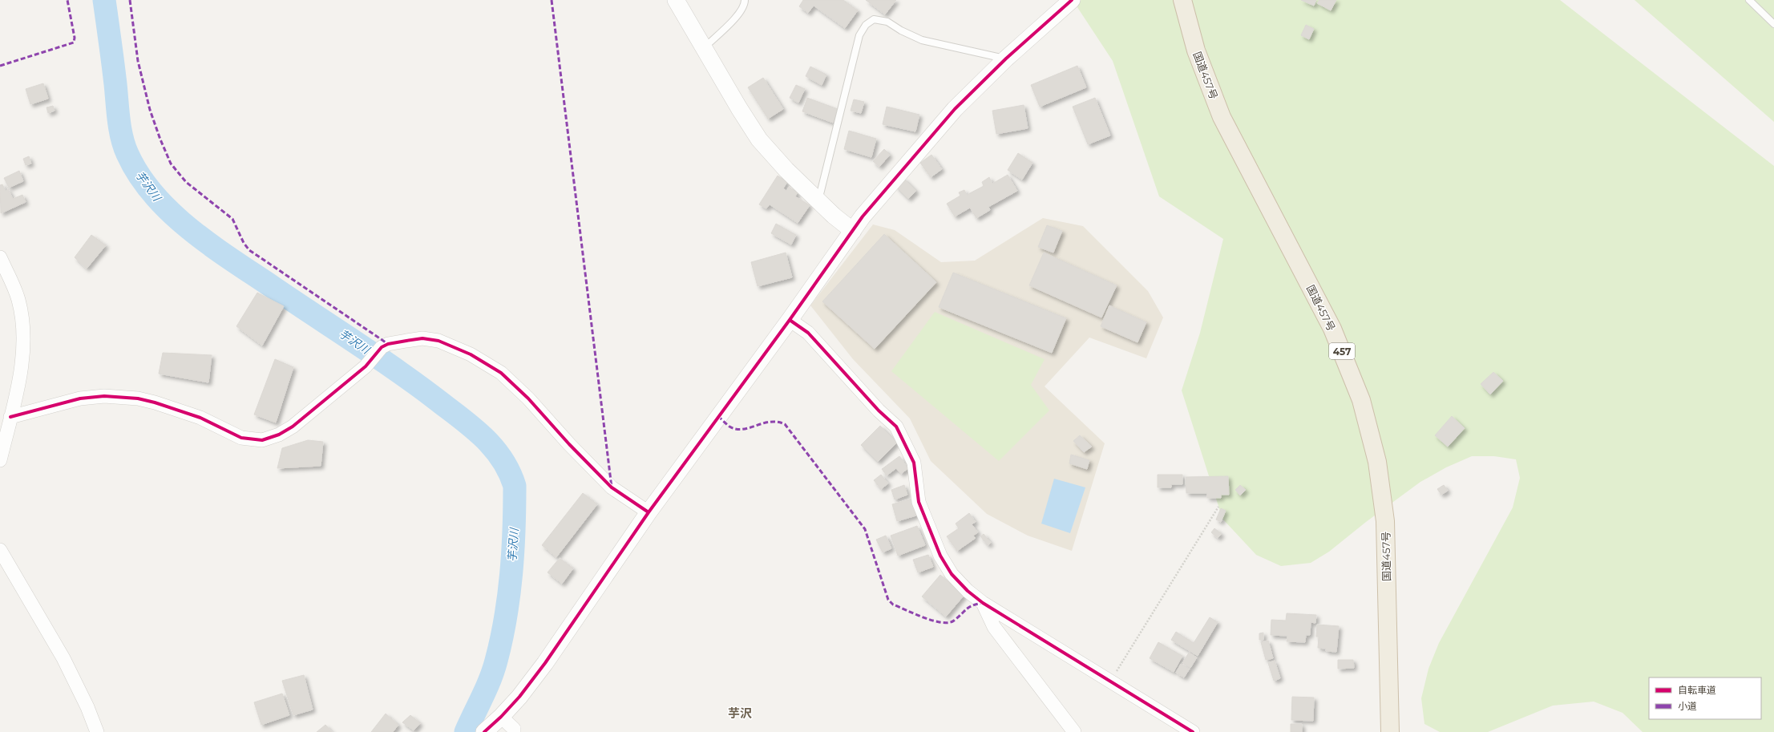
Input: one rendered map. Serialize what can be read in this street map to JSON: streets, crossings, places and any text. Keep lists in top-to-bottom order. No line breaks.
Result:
{"streets":{"highway":["国道457号","457"]},"districts":["芋沢"],"water":["芋沢川"],"legend":["自転車道","小道"]}
